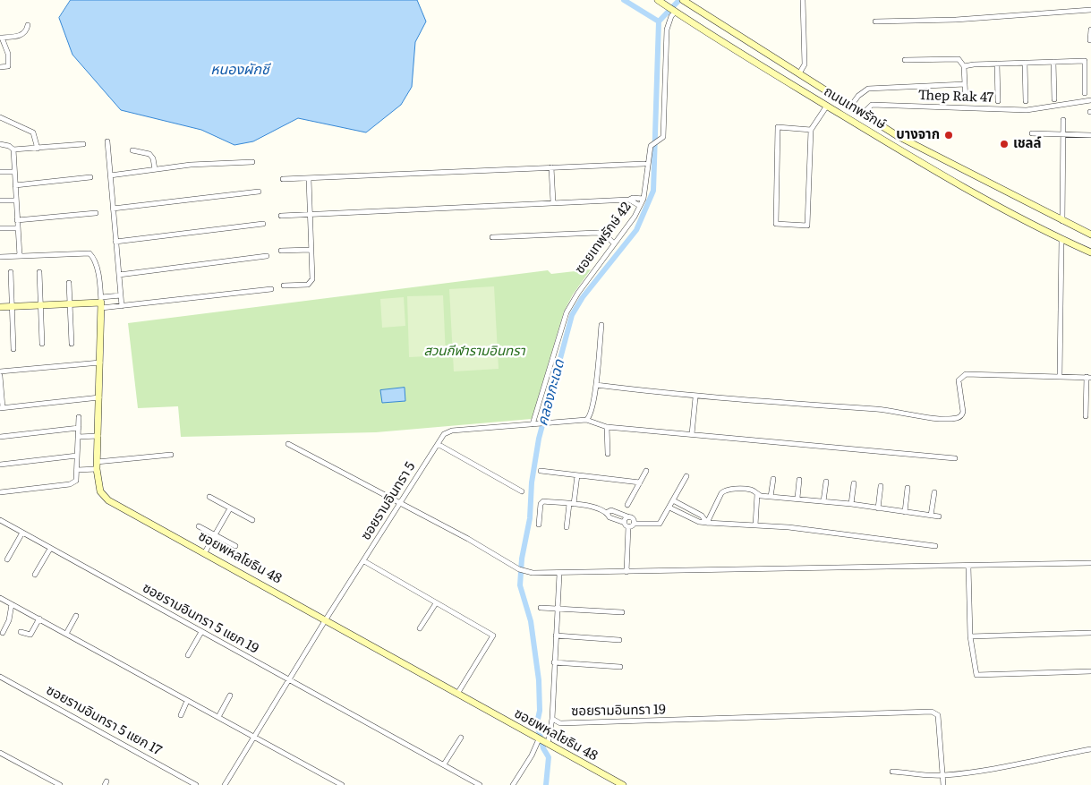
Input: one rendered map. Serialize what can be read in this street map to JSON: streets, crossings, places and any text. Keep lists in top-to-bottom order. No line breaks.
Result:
{"streets":{"main road":["ถนนเทพรักษ์","ซอยพหลโยธิน 48"],"street":["Thep Rak 47","ซอยเทพรักษ์ 42","ซอยรามอินทรา 5","ซอยรามอินทรา 5 แยก 19","ซอยรามอินทรา 19","ซอยรามอินทรา 5 แยก 17"]},"crossings":[["Thep Rak 47","ถนนเทพรักษ์"],["ถนนเทพรักษ์","ซอยเทพรักษ์ 42"],["ซอยเทพรักษ์ 42","ซอยรามอินทรา 5"],["ซอยรามอินทรา 5","ซอยพหลโยธิน 48"],["ซอยรามอินทรา 5","ซอยรามอินทรา 5 แยก 19"]],"water":["หนองผักชี","คลองกะเฉด"],"parks":["สวนกีฬารามอินทรา"],"places":["บางจาก","เชลล์"]}
